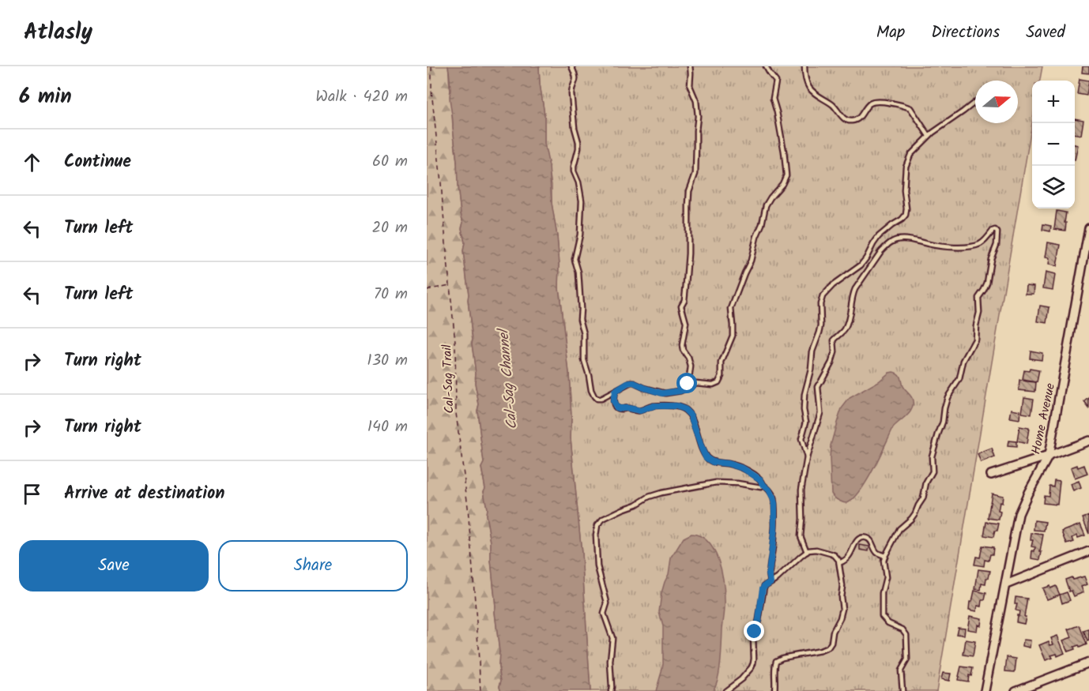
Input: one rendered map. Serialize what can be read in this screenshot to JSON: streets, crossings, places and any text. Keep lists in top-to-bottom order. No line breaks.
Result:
{"streets":{"street":["Home Avenue"],"path":["Cal-Sag Trail"]},"water":["Cal-Sag Channel"],"north":"right","page":{"header":"Atlasly","nav":["Map","Directions","Saved"],"heading":["6 min","Walk · 420 m"],"map_buttons":["+","−"],"list":[["Continue","60 m"],["Turn left","20 m"],["Turn left","70 m"],["Turn right","130 m"],["Turn right","140 m"],"Arrive at destination"],"buttons":["Save","Share"]}}
